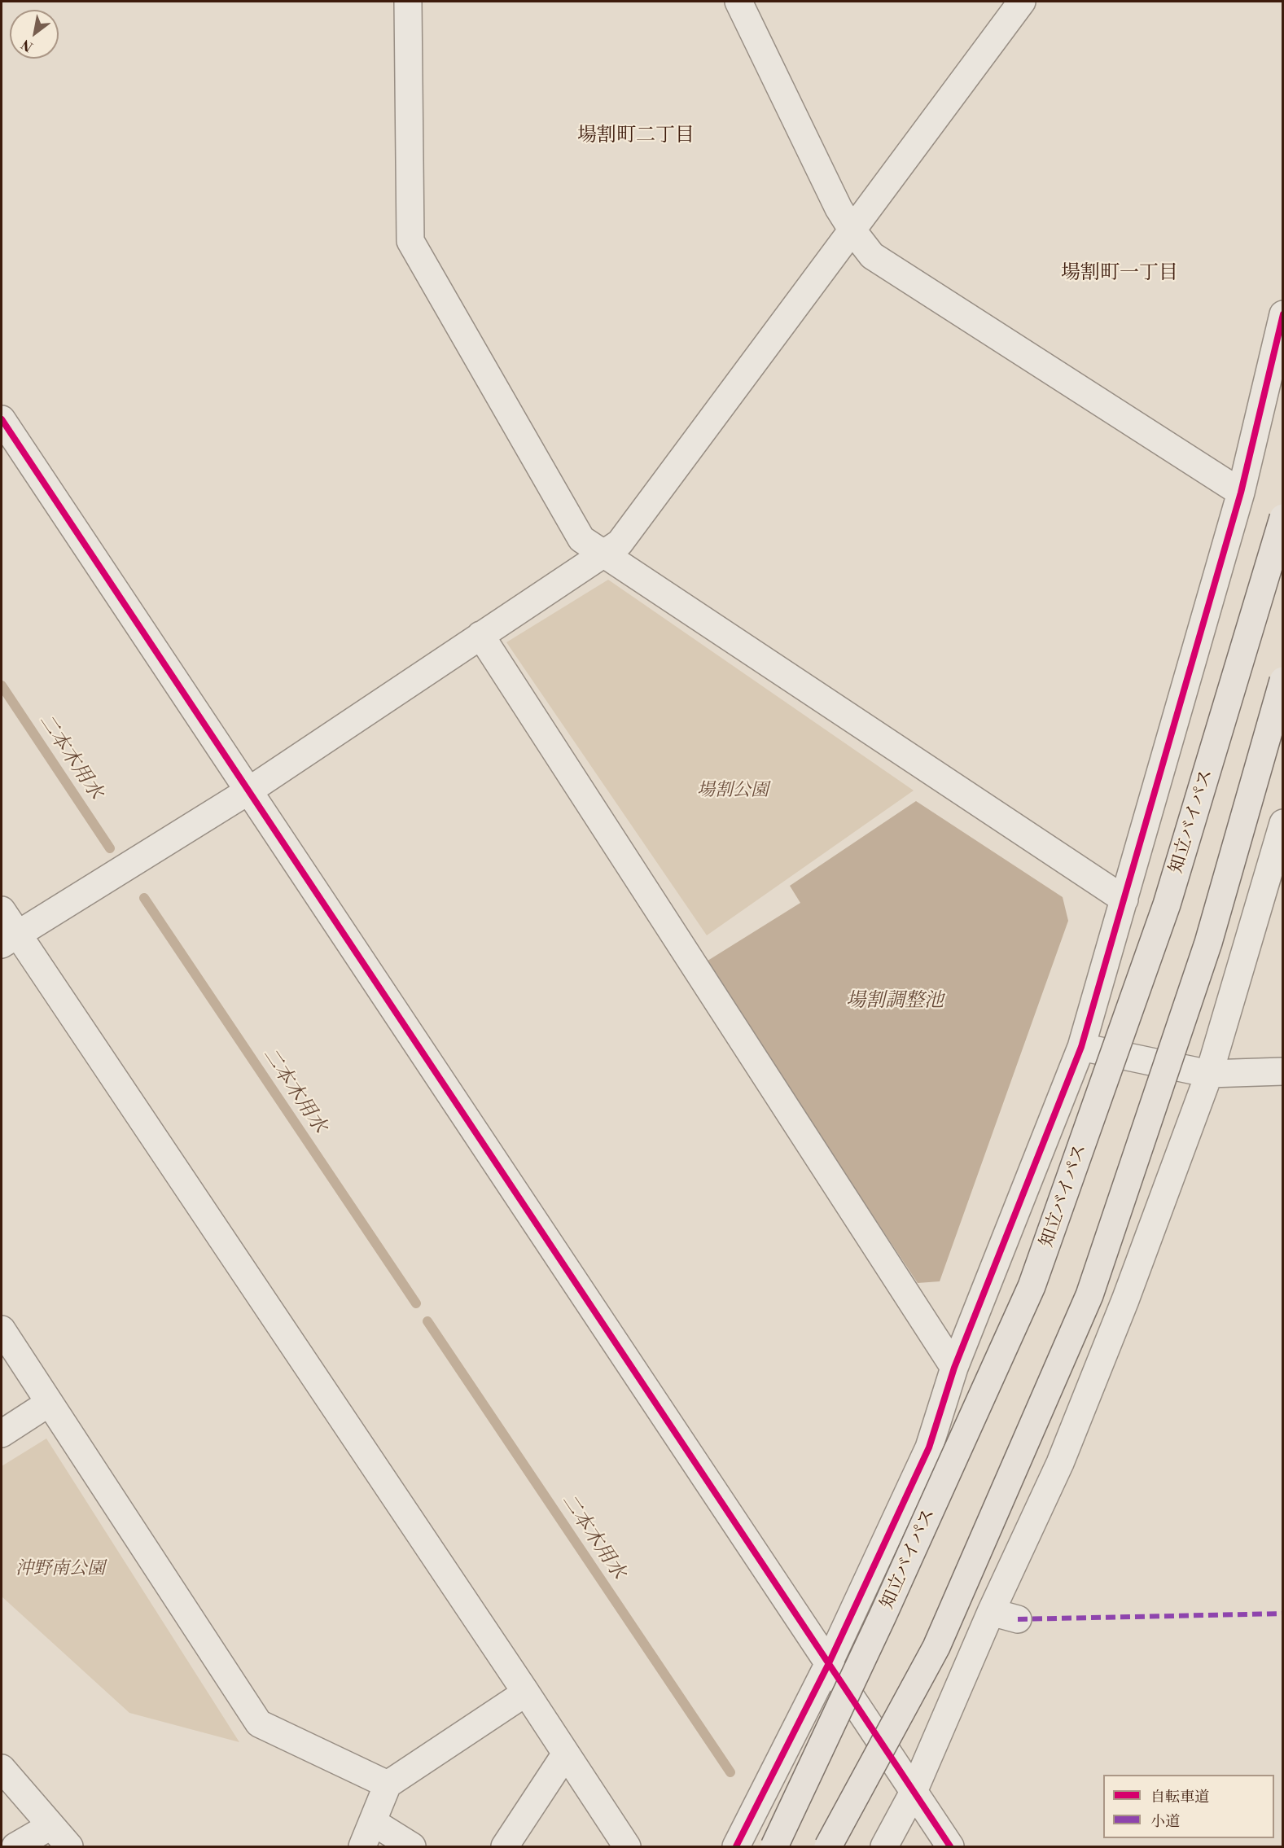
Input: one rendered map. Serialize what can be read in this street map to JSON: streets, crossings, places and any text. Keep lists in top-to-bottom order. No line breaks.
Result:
{"streets":{"highway":["知立バイパス"]},"districts":["場割町二丁目","場割町一丁目"],"water":["二本木用水","場割調整池"],"parks":["場割公園","沖野南公園"],"legend":["自転車道","小道"],"north":"bottom left"}
